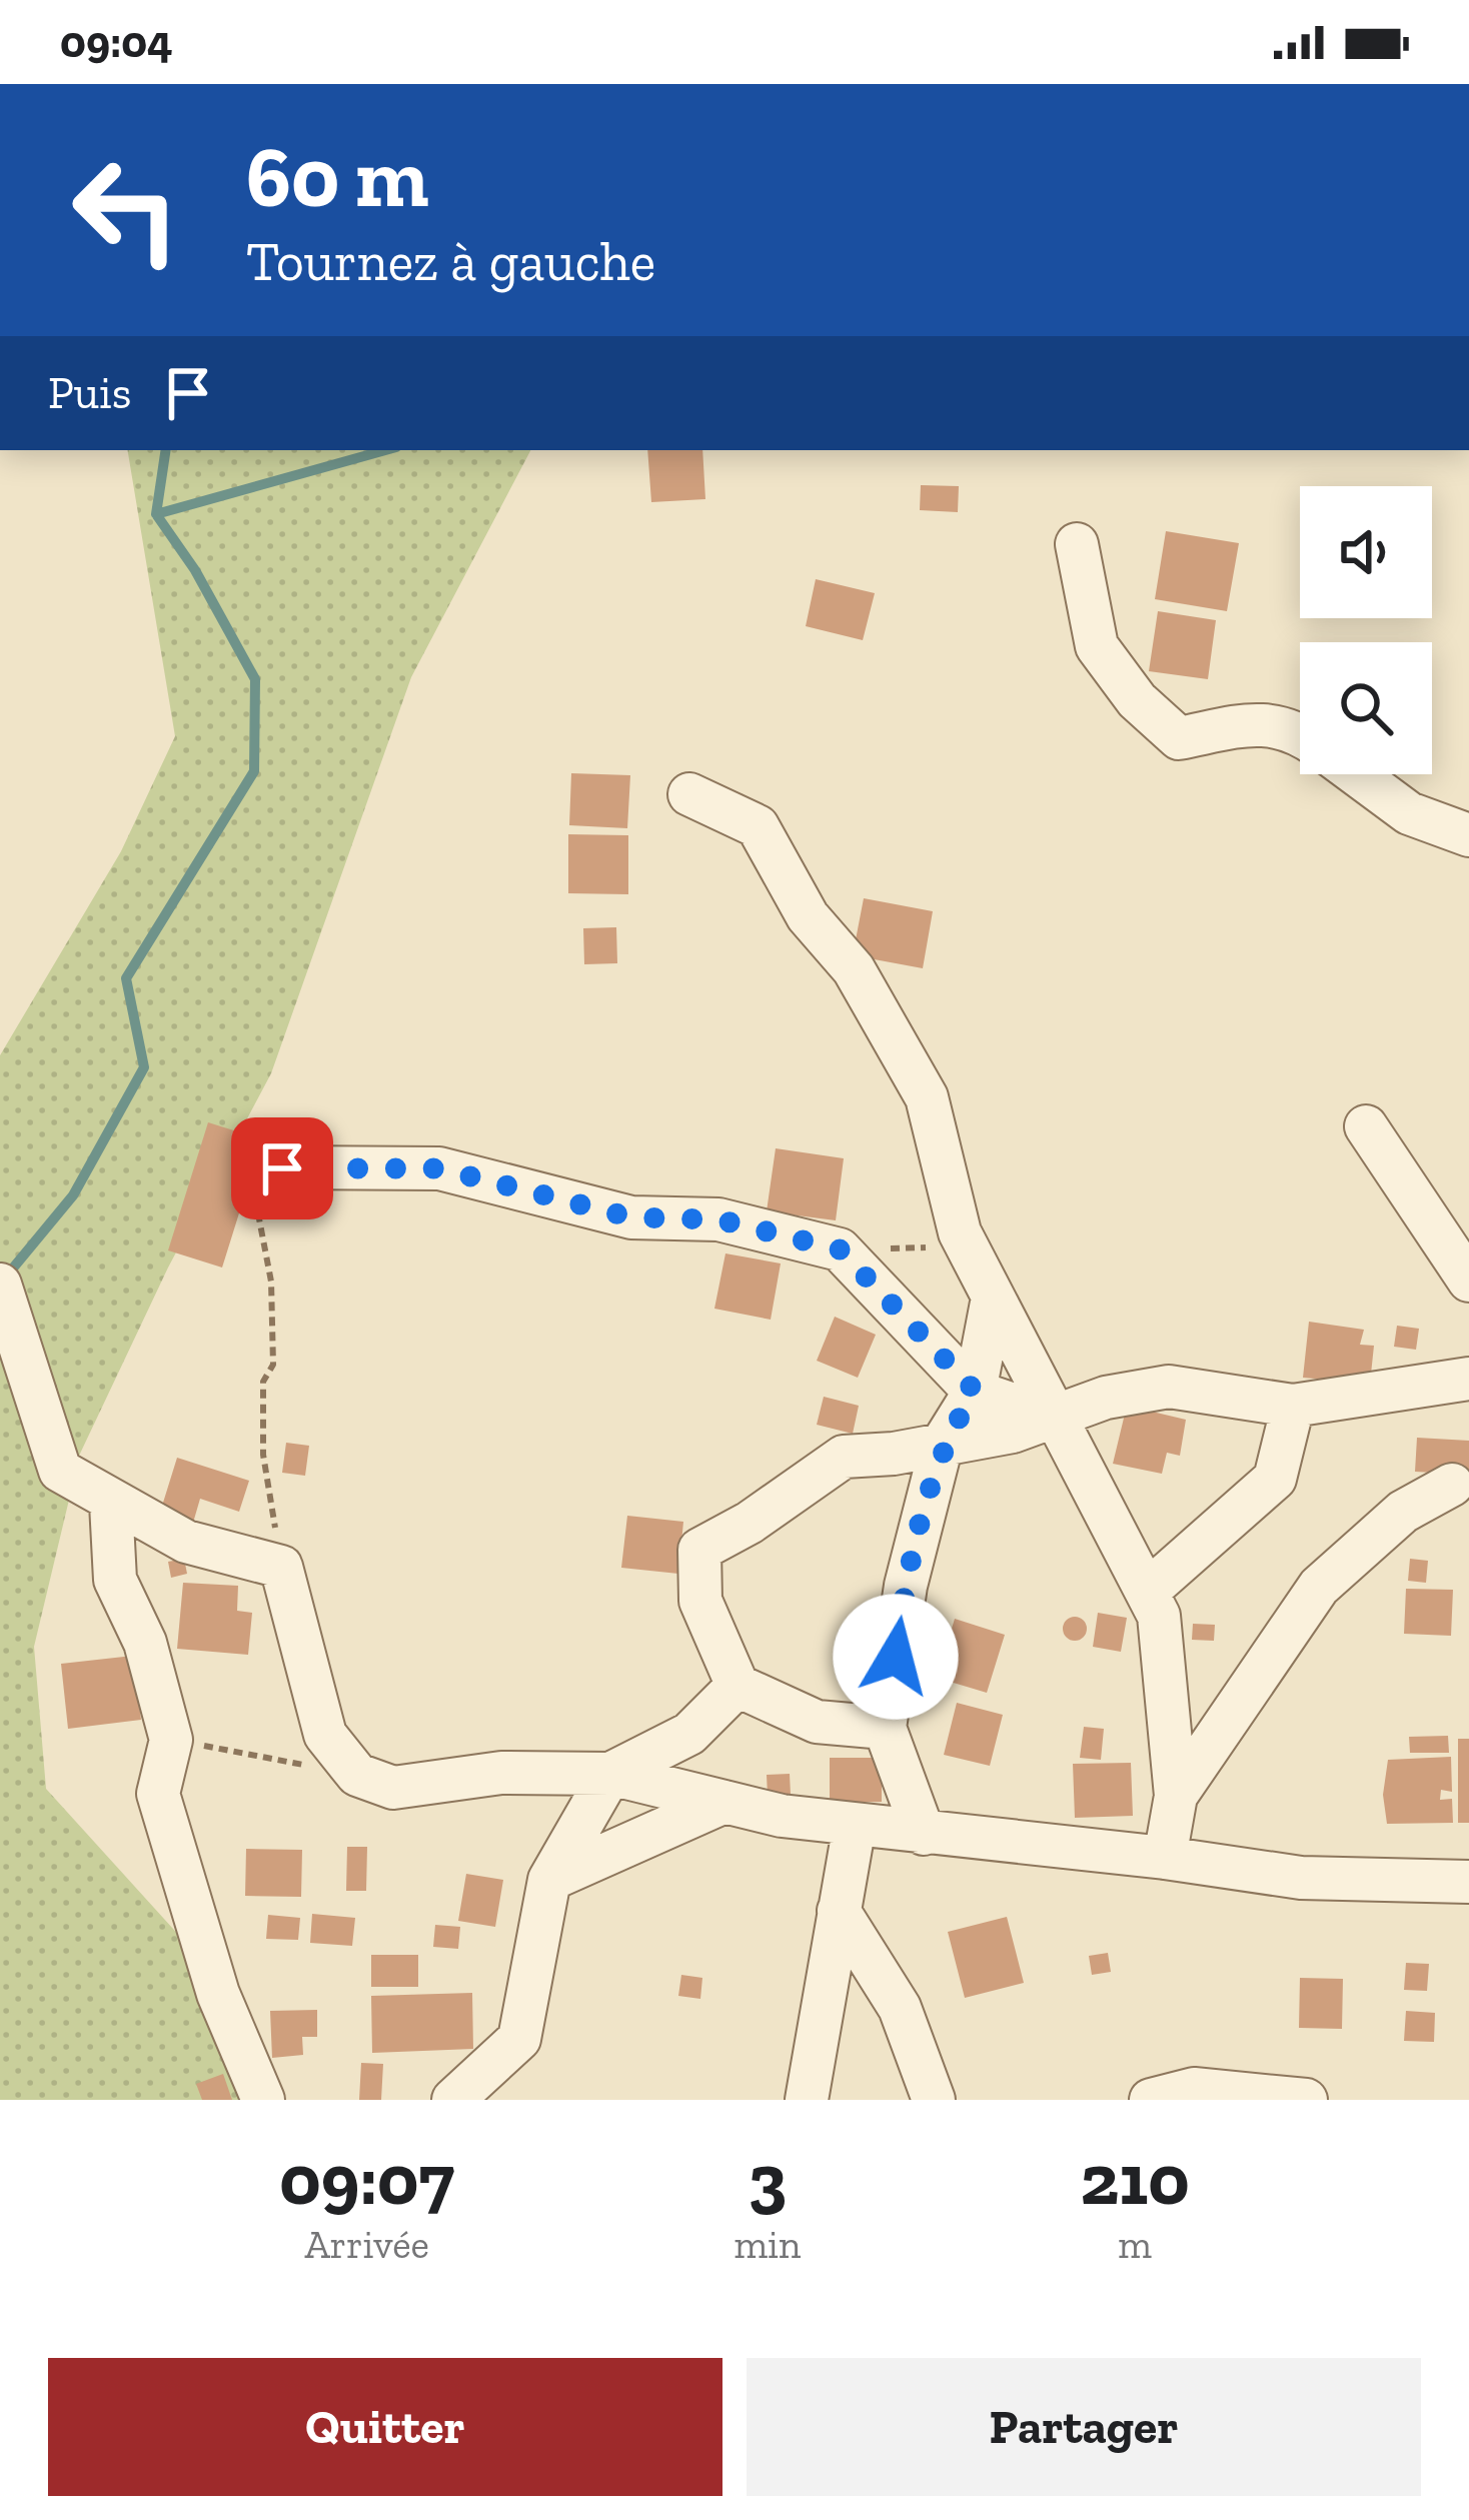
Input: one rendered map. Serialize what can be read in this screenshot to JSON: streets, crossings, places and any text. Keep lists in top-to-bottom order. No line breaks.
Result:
{"page":{"status":"09:04","turn":["60 m","Tournez à gauche"],"then":"Puis","eta":["09:07","Arrivée","3","min","210","m"],"buttons":["Quitter","Partager"]}}
